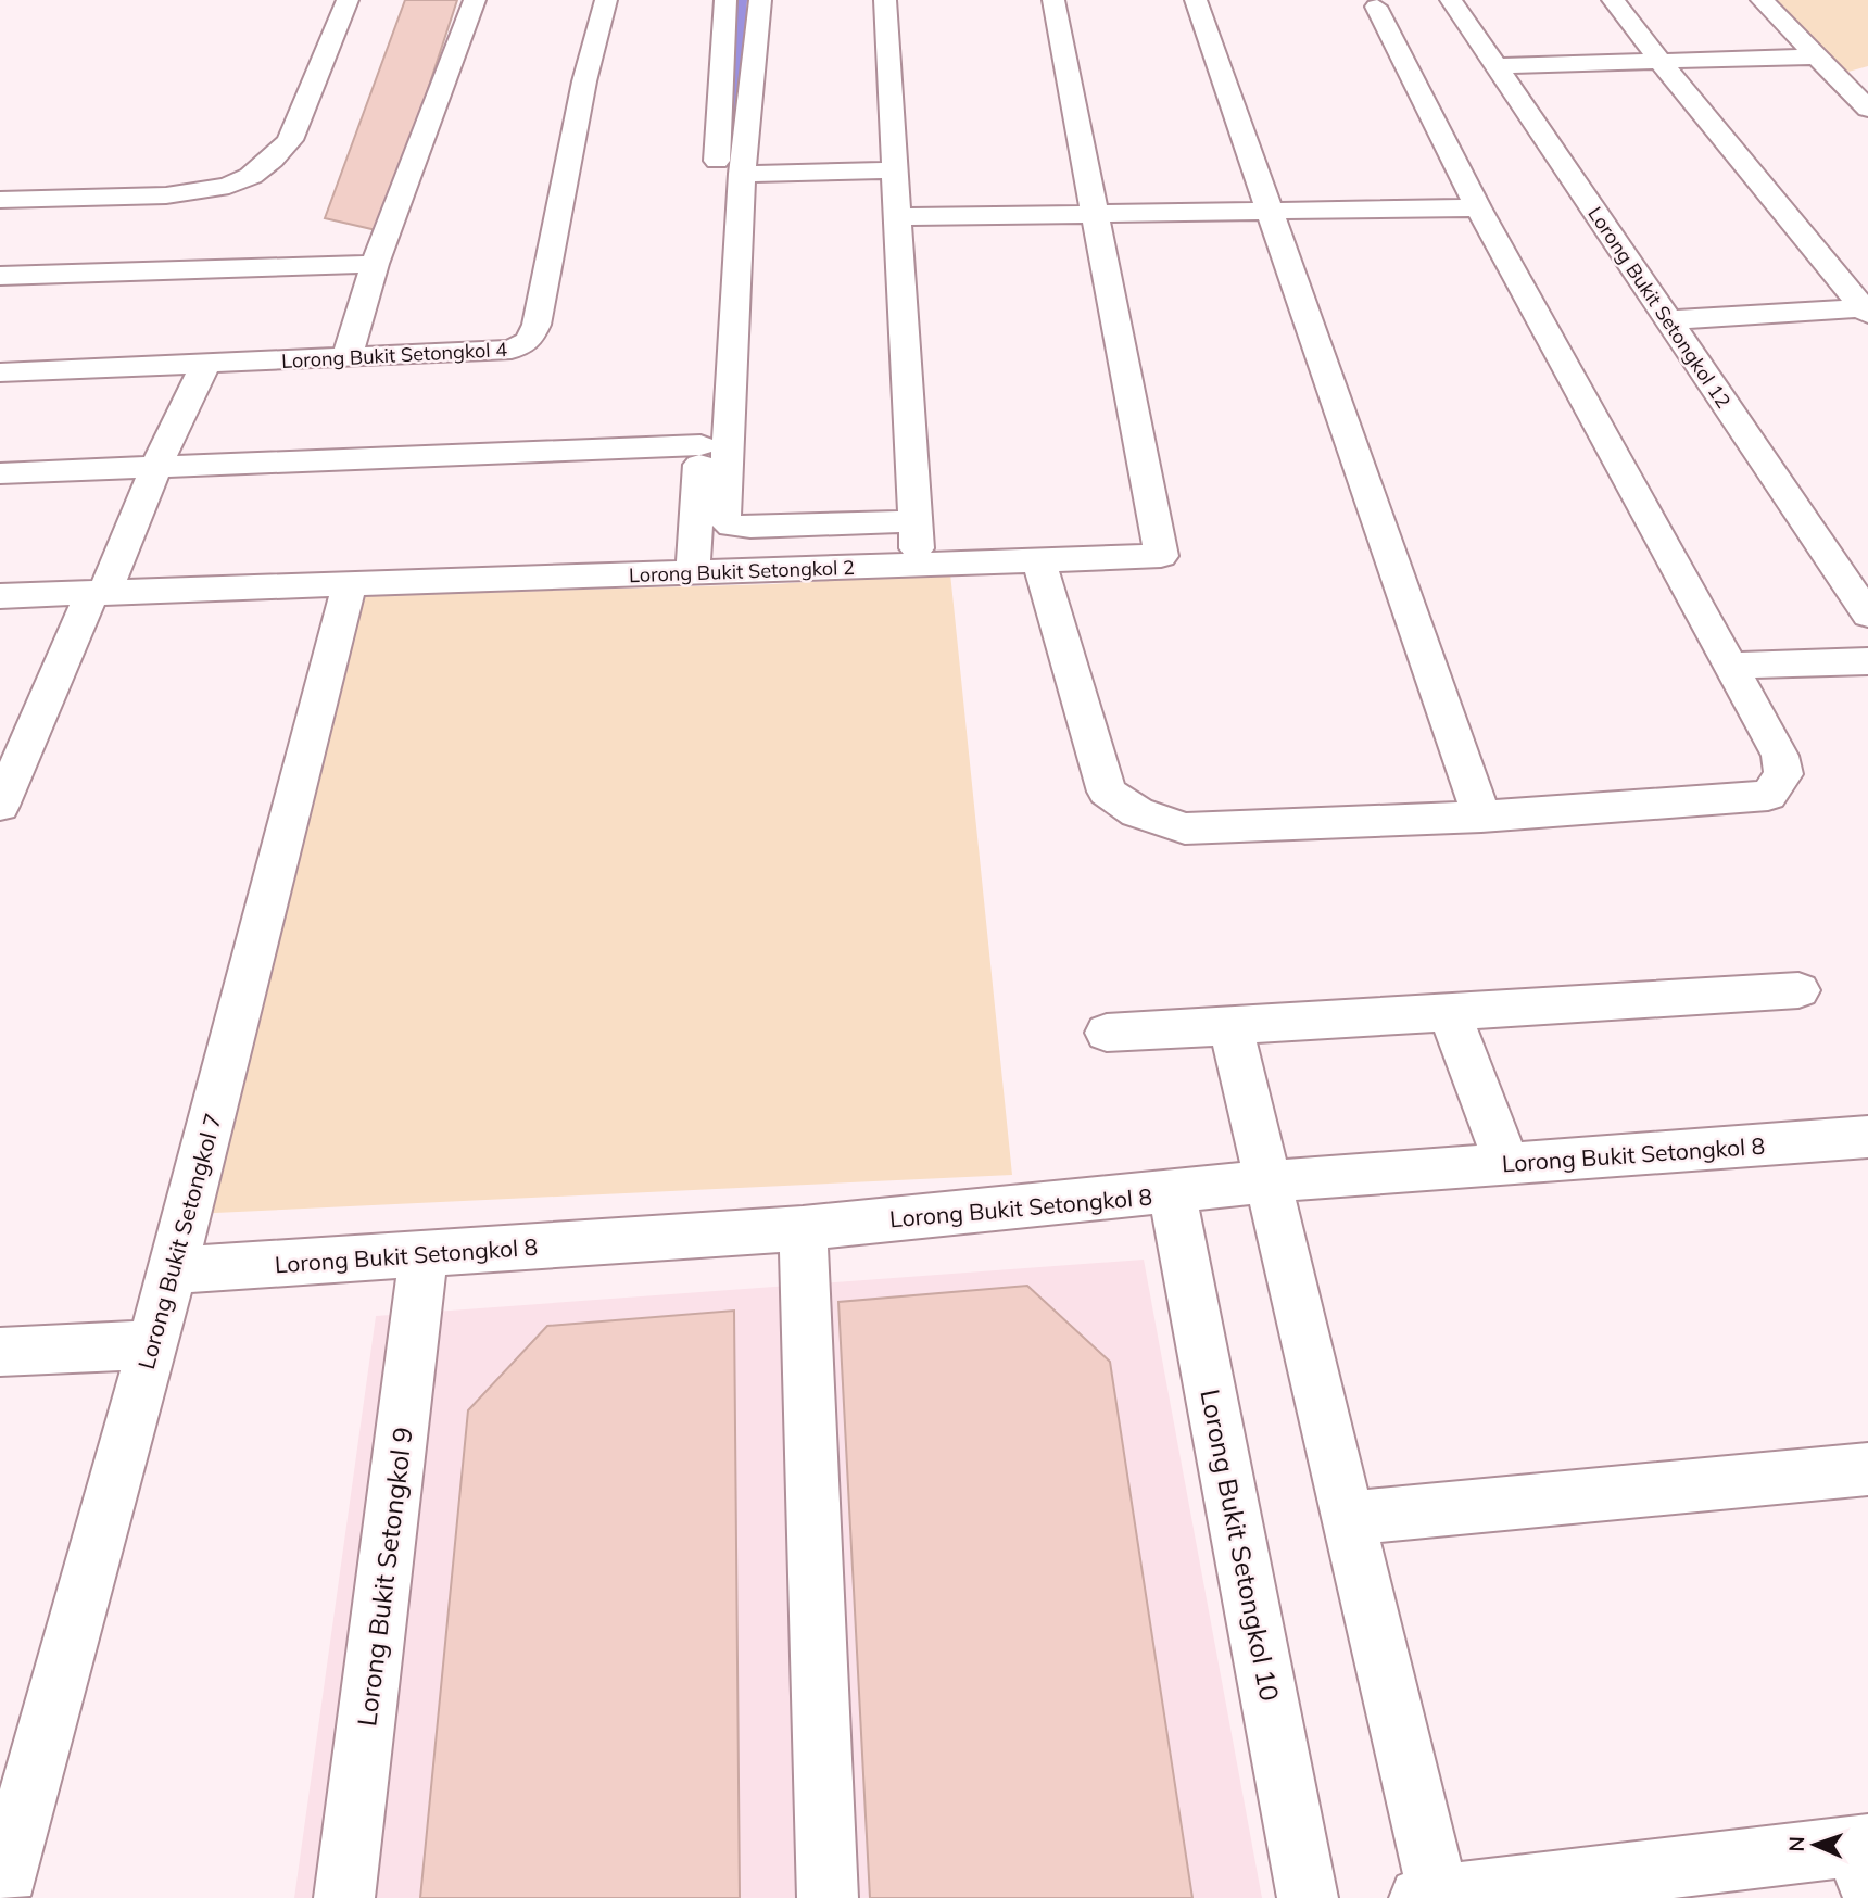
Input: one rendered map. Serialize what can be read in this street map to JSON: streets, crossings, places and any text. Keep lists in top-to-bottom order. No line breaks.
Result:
{"streets":{"street":["Lorong Bukit Setongkol 12","Lorong Bukit Setongkol 4","Lorong Bukit Setongkol 2","Lorong Bukit Setongkol 8","Lorong Bukit Setongkol 7","Lorong Bukit Setongkol 10","Lorong Bukit Setongkol 9"]},"crossings":[["Lorong Bukit Setongkol 2","Lorong Bukit Setongkol 7"],["Lorong Bukit Setongkol 8","Lorong Bukit Setongkol 7"],["Lorong Bukit Setongkol 8","Lorong Bukit Setongkol 10"],["Lorong Bukit Setongkol 8","Lorong Bukit Setongkol 9"]],"north":"left"}
